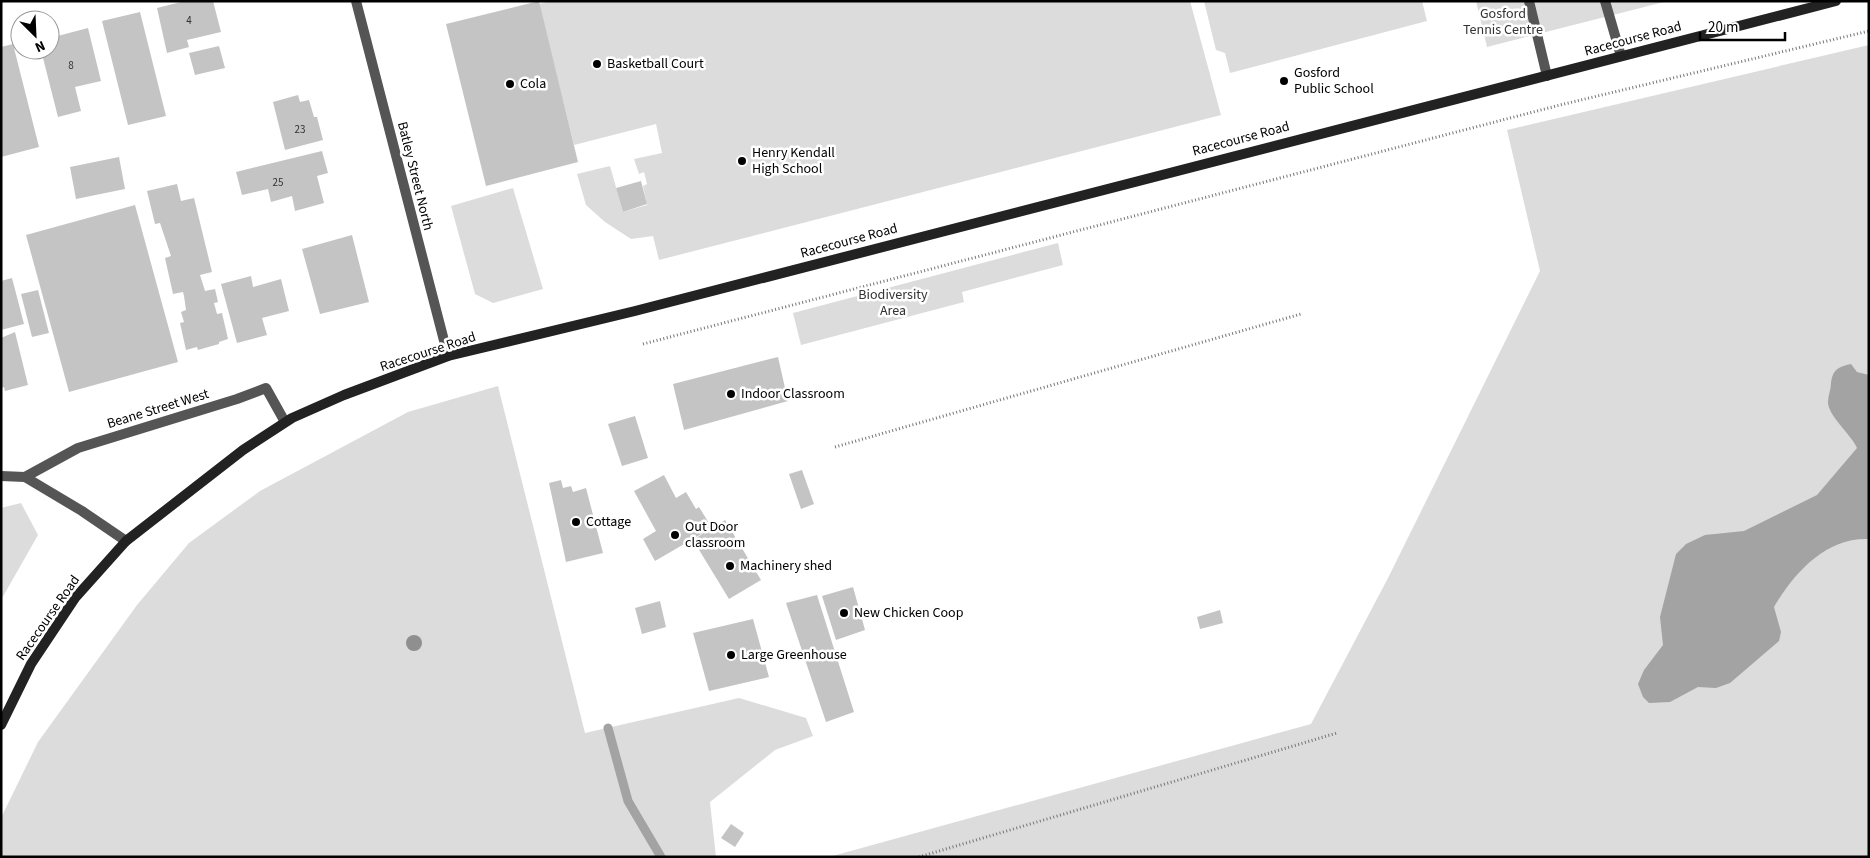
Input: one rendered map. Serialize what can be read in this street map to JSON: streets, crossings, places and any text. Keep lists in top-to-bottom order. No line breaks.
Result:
{"streets":{"main road":["Racecourse Road"],"street":["Batley Street North","Beane Street West"]},"crossings":[["Racecourse Road","Batley Street North"],["Racecourse Road","Beane Street West"]],"parks":["Gosford Tennis Centre","Biodiversity Area"],"places":["Basketball Court","Gosford Public School","Cola","Henry Kendall High School","Indoor Classroom","Cottage","Out Door classroom","Machinery shed","New Chicken Coop","Large Greenhouse"],"house_numbers":["4","8","23","25"],"scale_bar":"20 m","north":"bottom right"}
